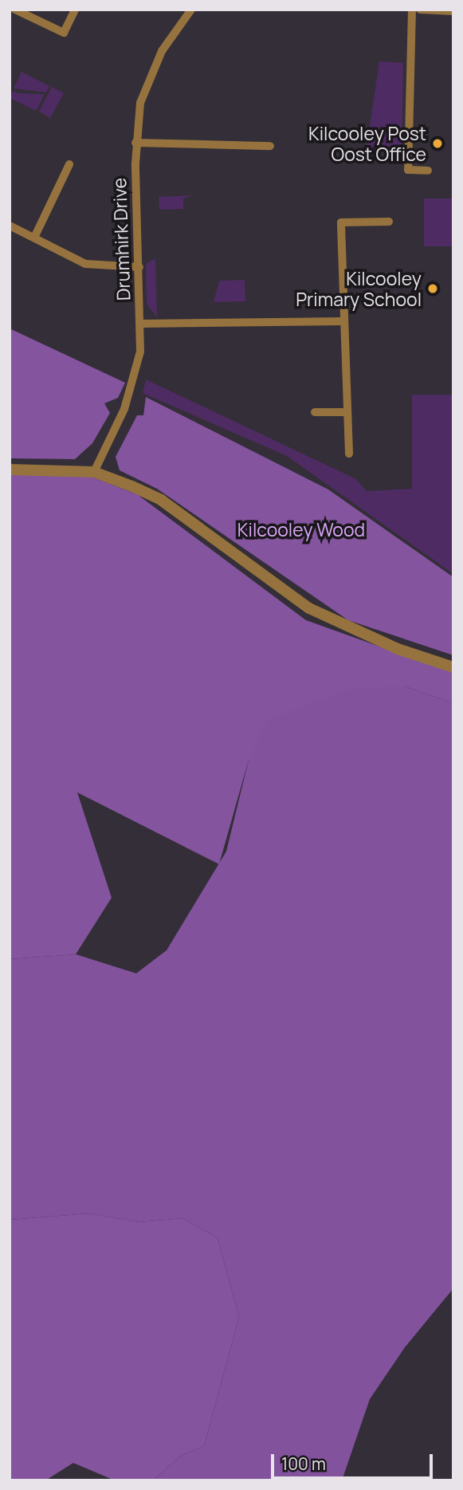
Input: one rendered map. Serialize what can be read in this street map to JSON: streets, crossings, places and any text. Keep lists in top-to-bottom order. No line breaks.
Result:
{"streets":{"street":["Drumhirk Drive"]},"parks":["Kilcooley Wood"],"places":["Kilcooley Post Oost Office","Kilcooley Primary School"],"scale_bar":"100 m"}
